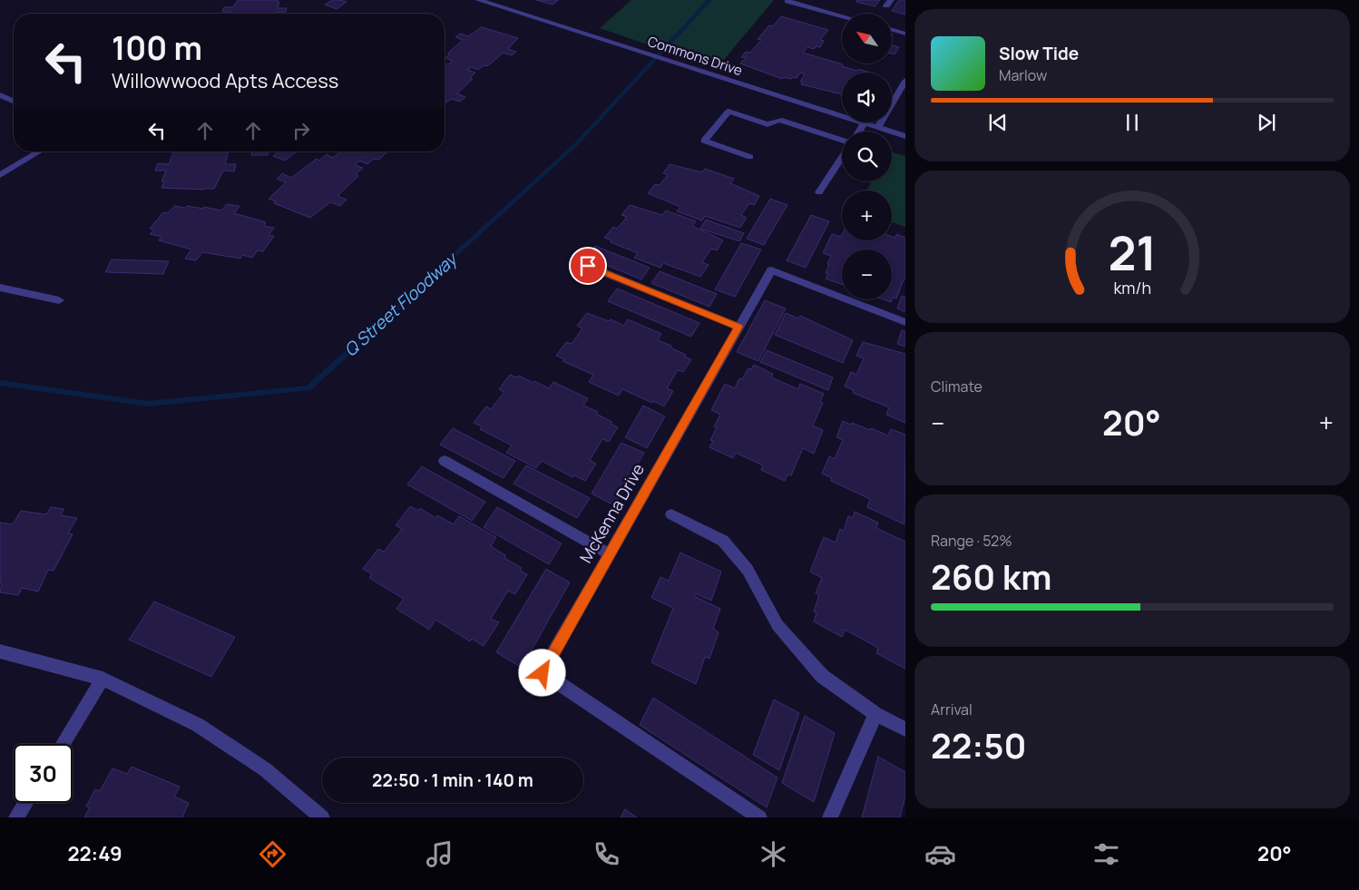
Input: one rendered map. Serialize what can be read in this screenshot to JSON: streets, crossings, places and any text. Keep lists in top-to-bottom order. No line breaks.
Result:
{"streets":{"street":["Commons Drive","McKenna Drive"]},"water":["Q Street Floodway"],"north":"top left","page":{"map_buttons":["+","−"],"turn":["100 m","Willowwood Apts Access"],"song":["Slow Tide","Marlow"],"tile":["Climate",["Range · 52%","260 km"],["Arrival","22:50"]],"heat":["−","20°","+"],"limit":"30","trip":"22:50 · 1 min · 140 m","tabs":["22:49","20°"],"gauge":["21","km/h"]}}
